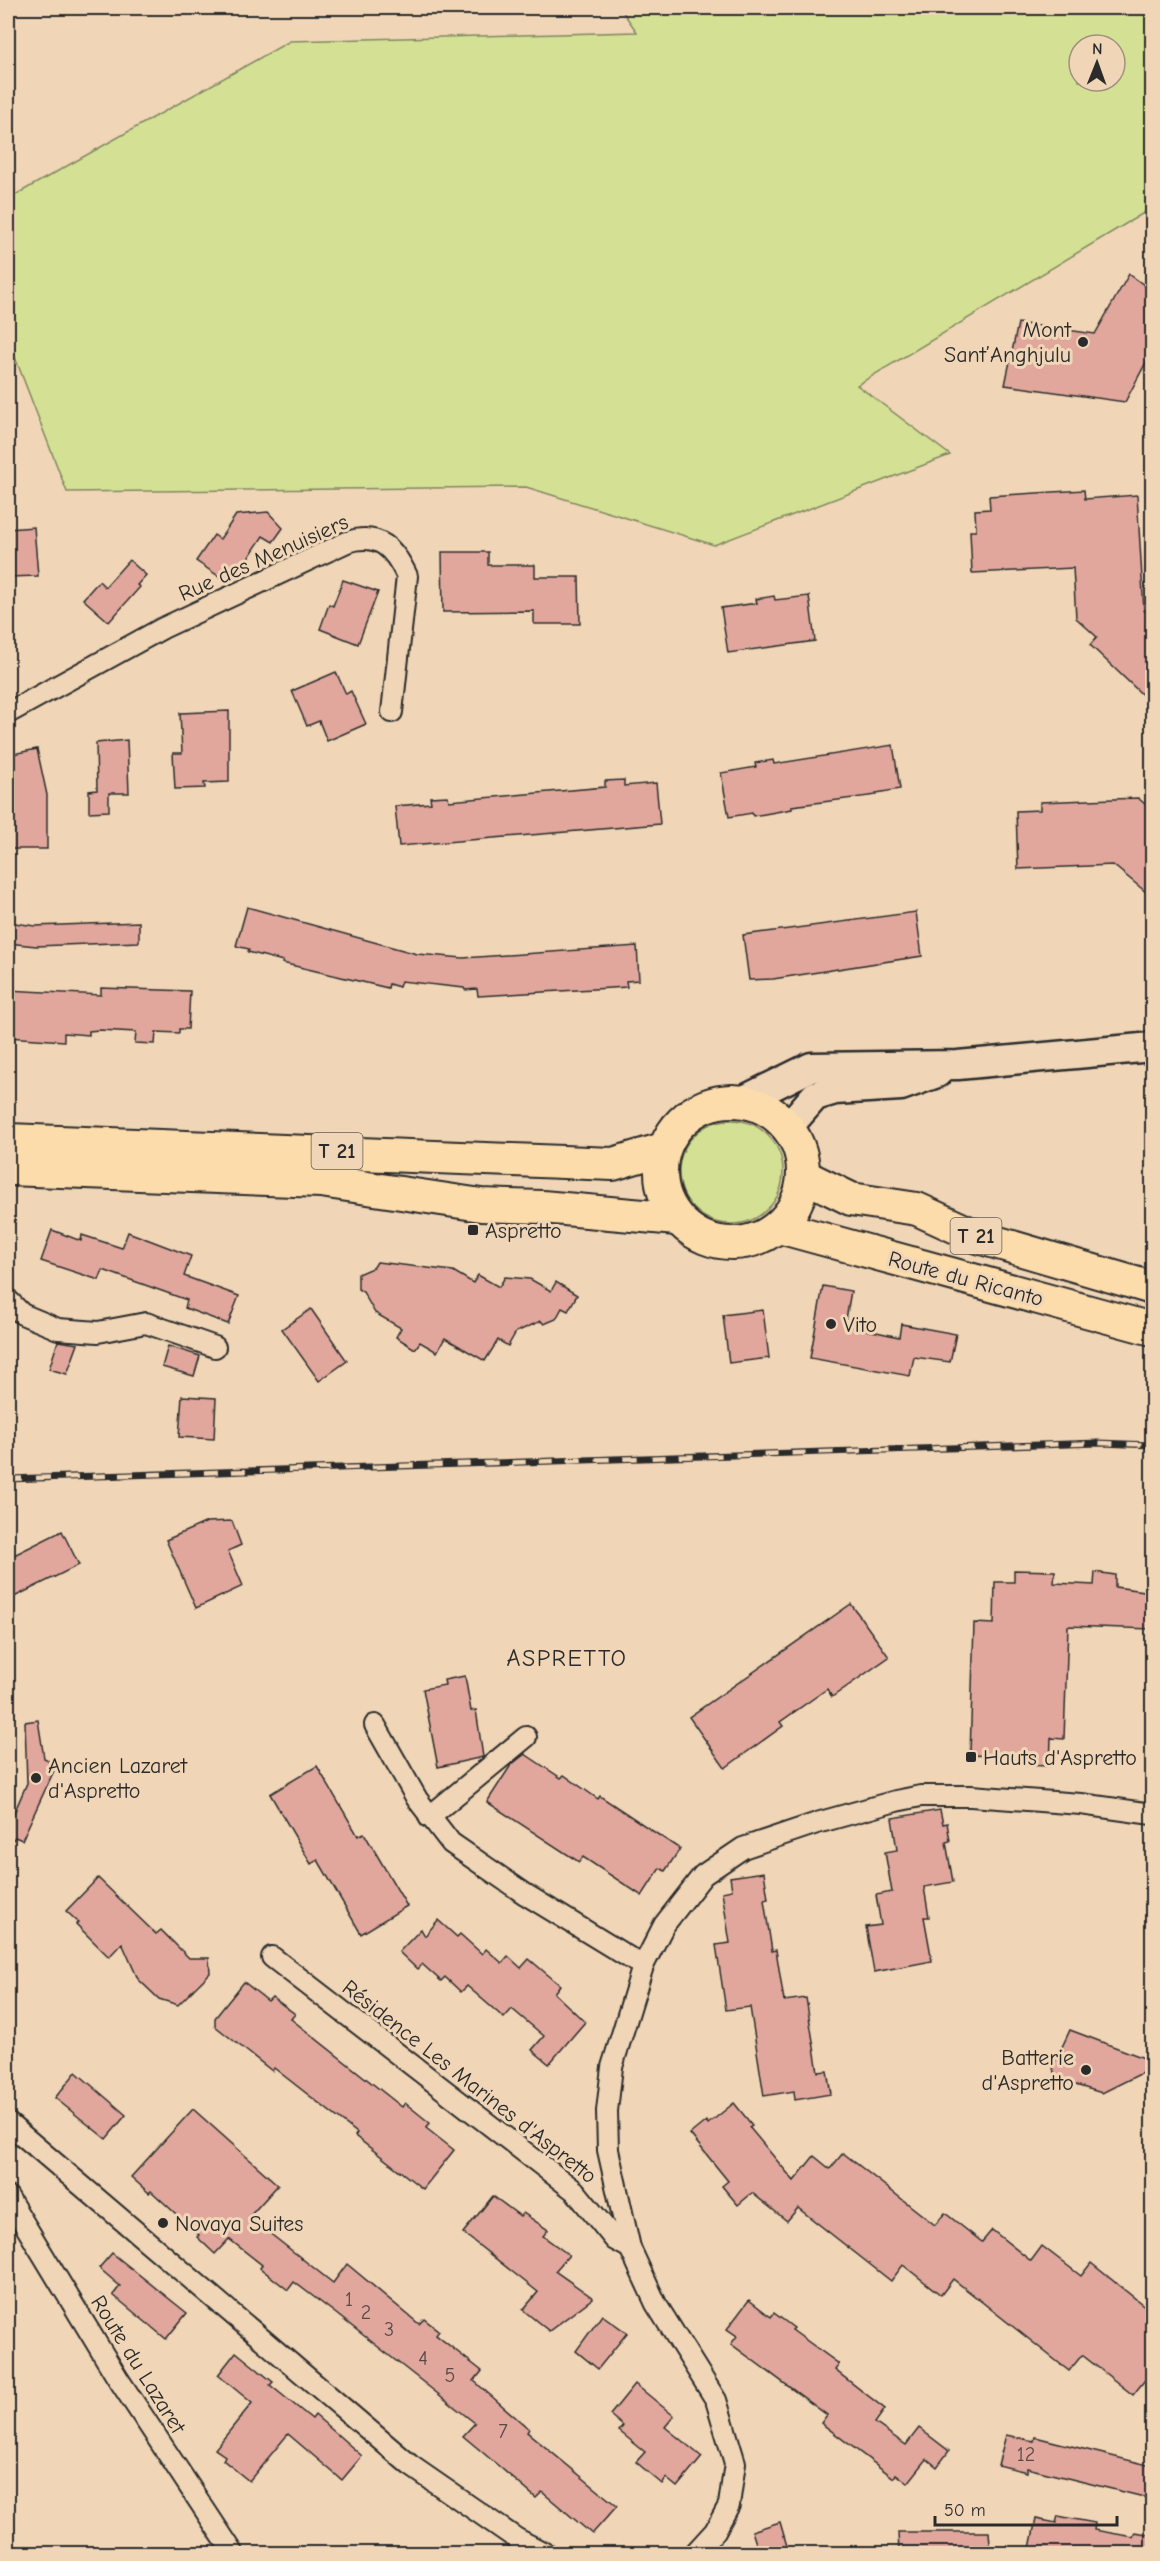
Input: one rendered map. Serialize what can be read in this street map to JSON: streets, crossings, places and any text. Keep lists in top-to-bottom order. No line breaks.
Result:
{"streets":{"main road":["T 21","Route du Ricanto"],"street":["Rue des Menuisiers","Résidence Les Marines d'Aspretto","Route du Lazaret"]},"crossings":[["T 21","Route du Ricanto"]],"districts":["ASPRETTO"],"places":{"other":["Mont Sant’Anghjulu","Vito","Ancien Lazaret d'Aspretto","Batterie d'Aspretto","Novaya Suites"],"transit":["Aspretto","Hauts d'Aspretto"]},"house_numbers":["1","2","3","4","5","7","12"],"scale_bar":"50 m","north":"top"}
